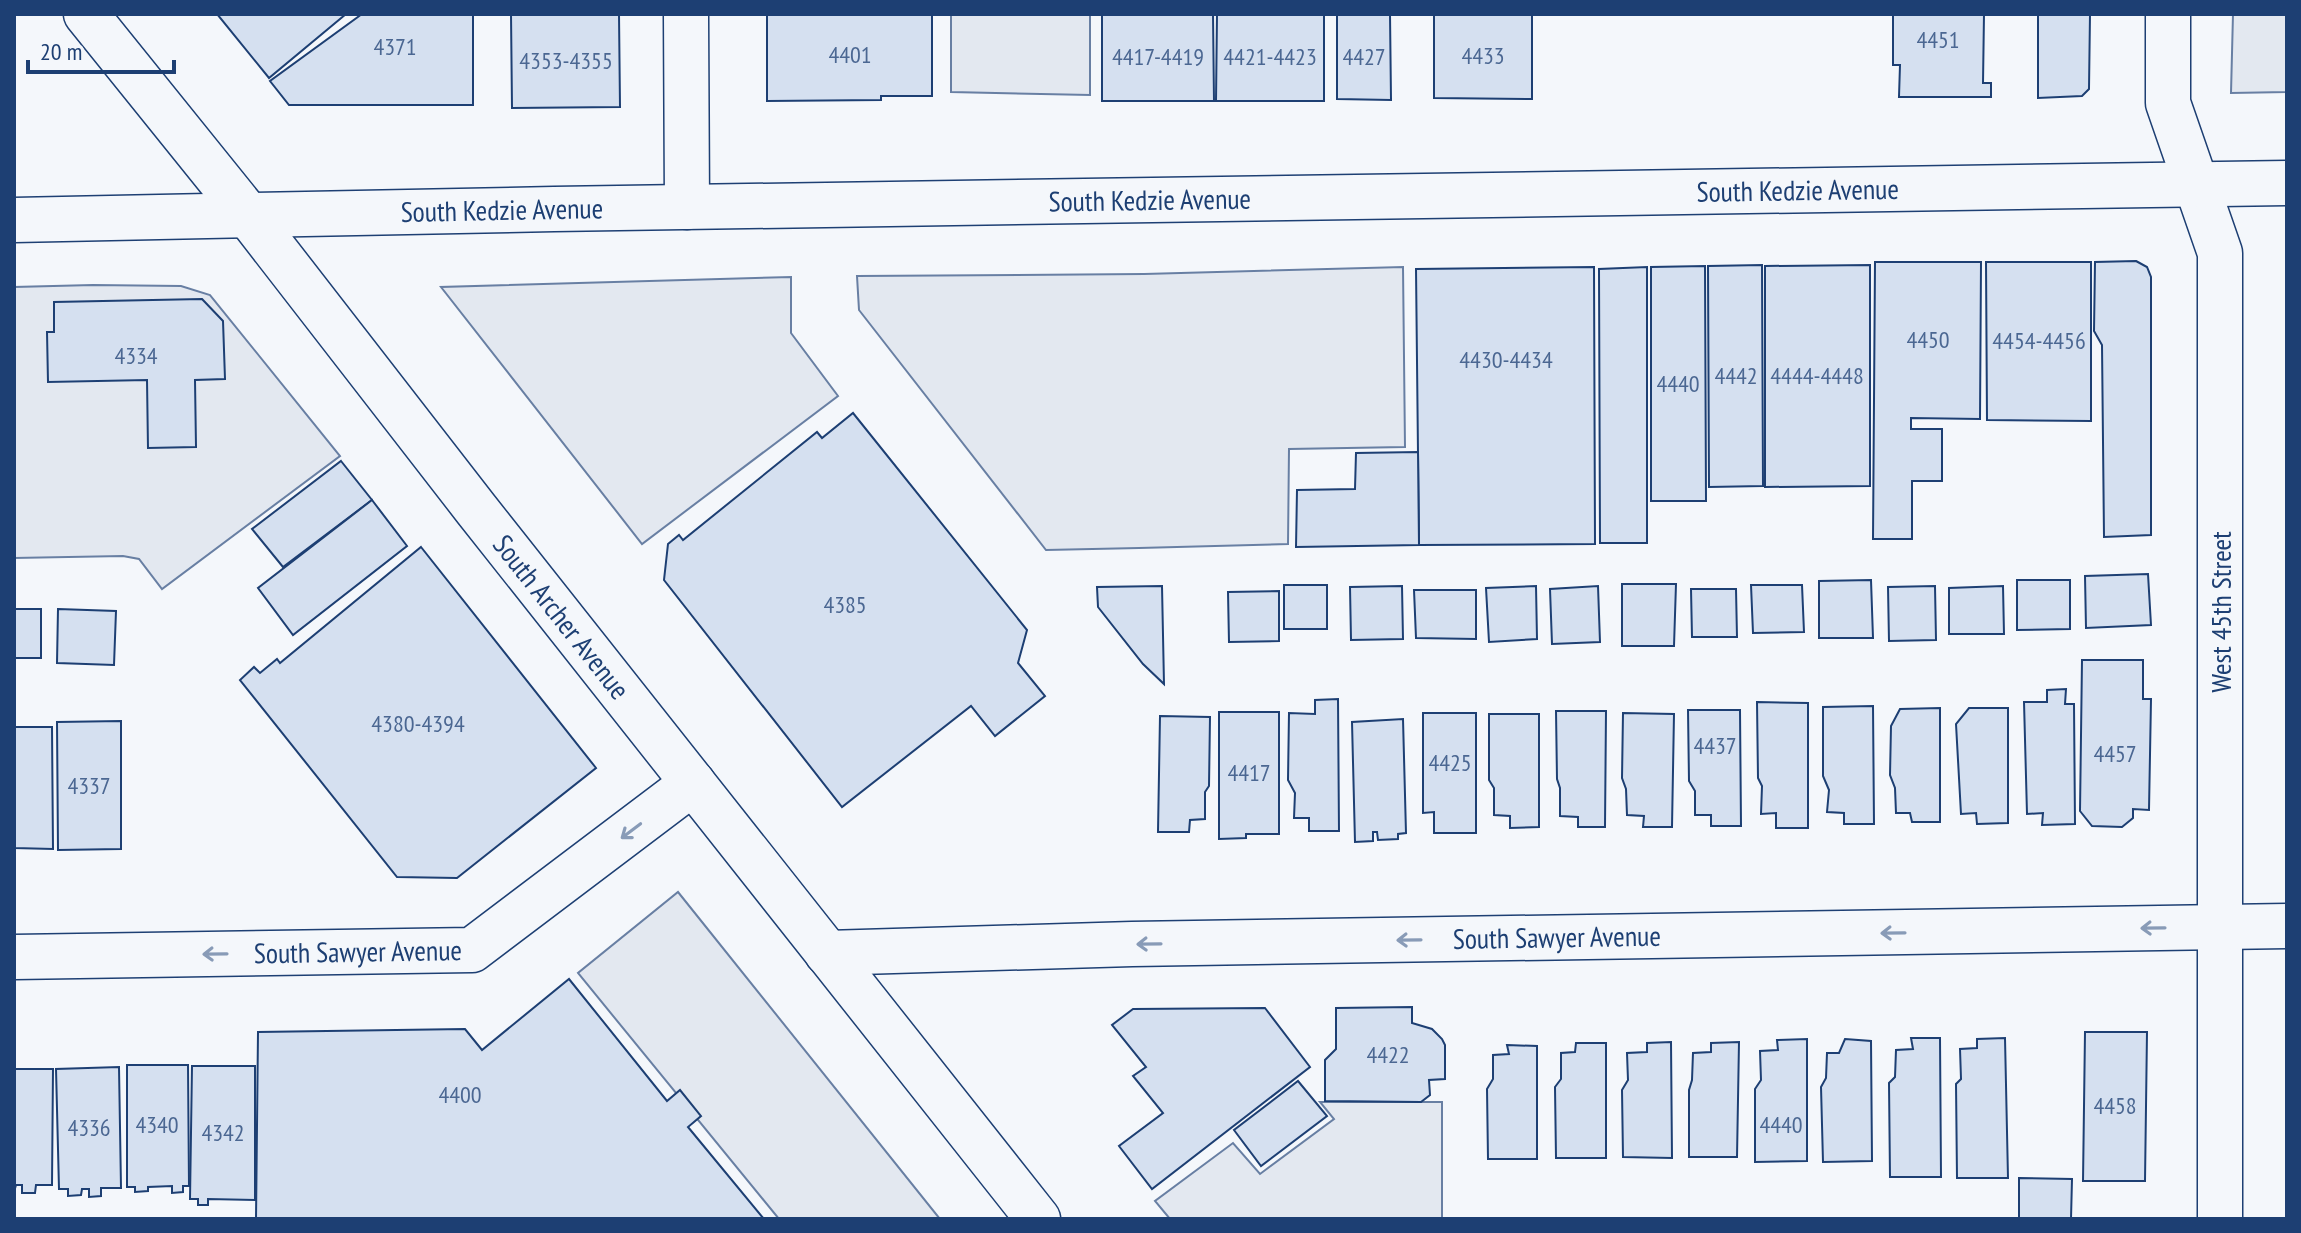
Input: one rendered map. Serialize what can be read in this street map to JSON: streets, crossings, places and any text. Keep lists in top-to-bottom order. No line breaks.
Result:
{"streets":{"main road":["South Kedzie Avenue","West 45th Street","South Archer Avenue","South Sawyer Avenue"]},"crossings":[["South Kedzie Avenue","West 45th Street"],["South Kedzie Avenue","South Archer Avenue"],["West 45th Street","South Sawyer Avenue"],["South Archer Avenue","South Sawyer Avenue"]],"one_way":["South Sawyer Avenue"],"house_numbers":["4451","4371","4401","4433","4417-4419","4421-4423","4427","4353-4355","4450","4454-4456","4334","4430-4434","4442","4444-4448","4440","4385","4380-4394","4437","4457","4425","4417","4337","4422","4400","4458","4340","4440","4336","4342"],"scale_bar":"20 m"}
